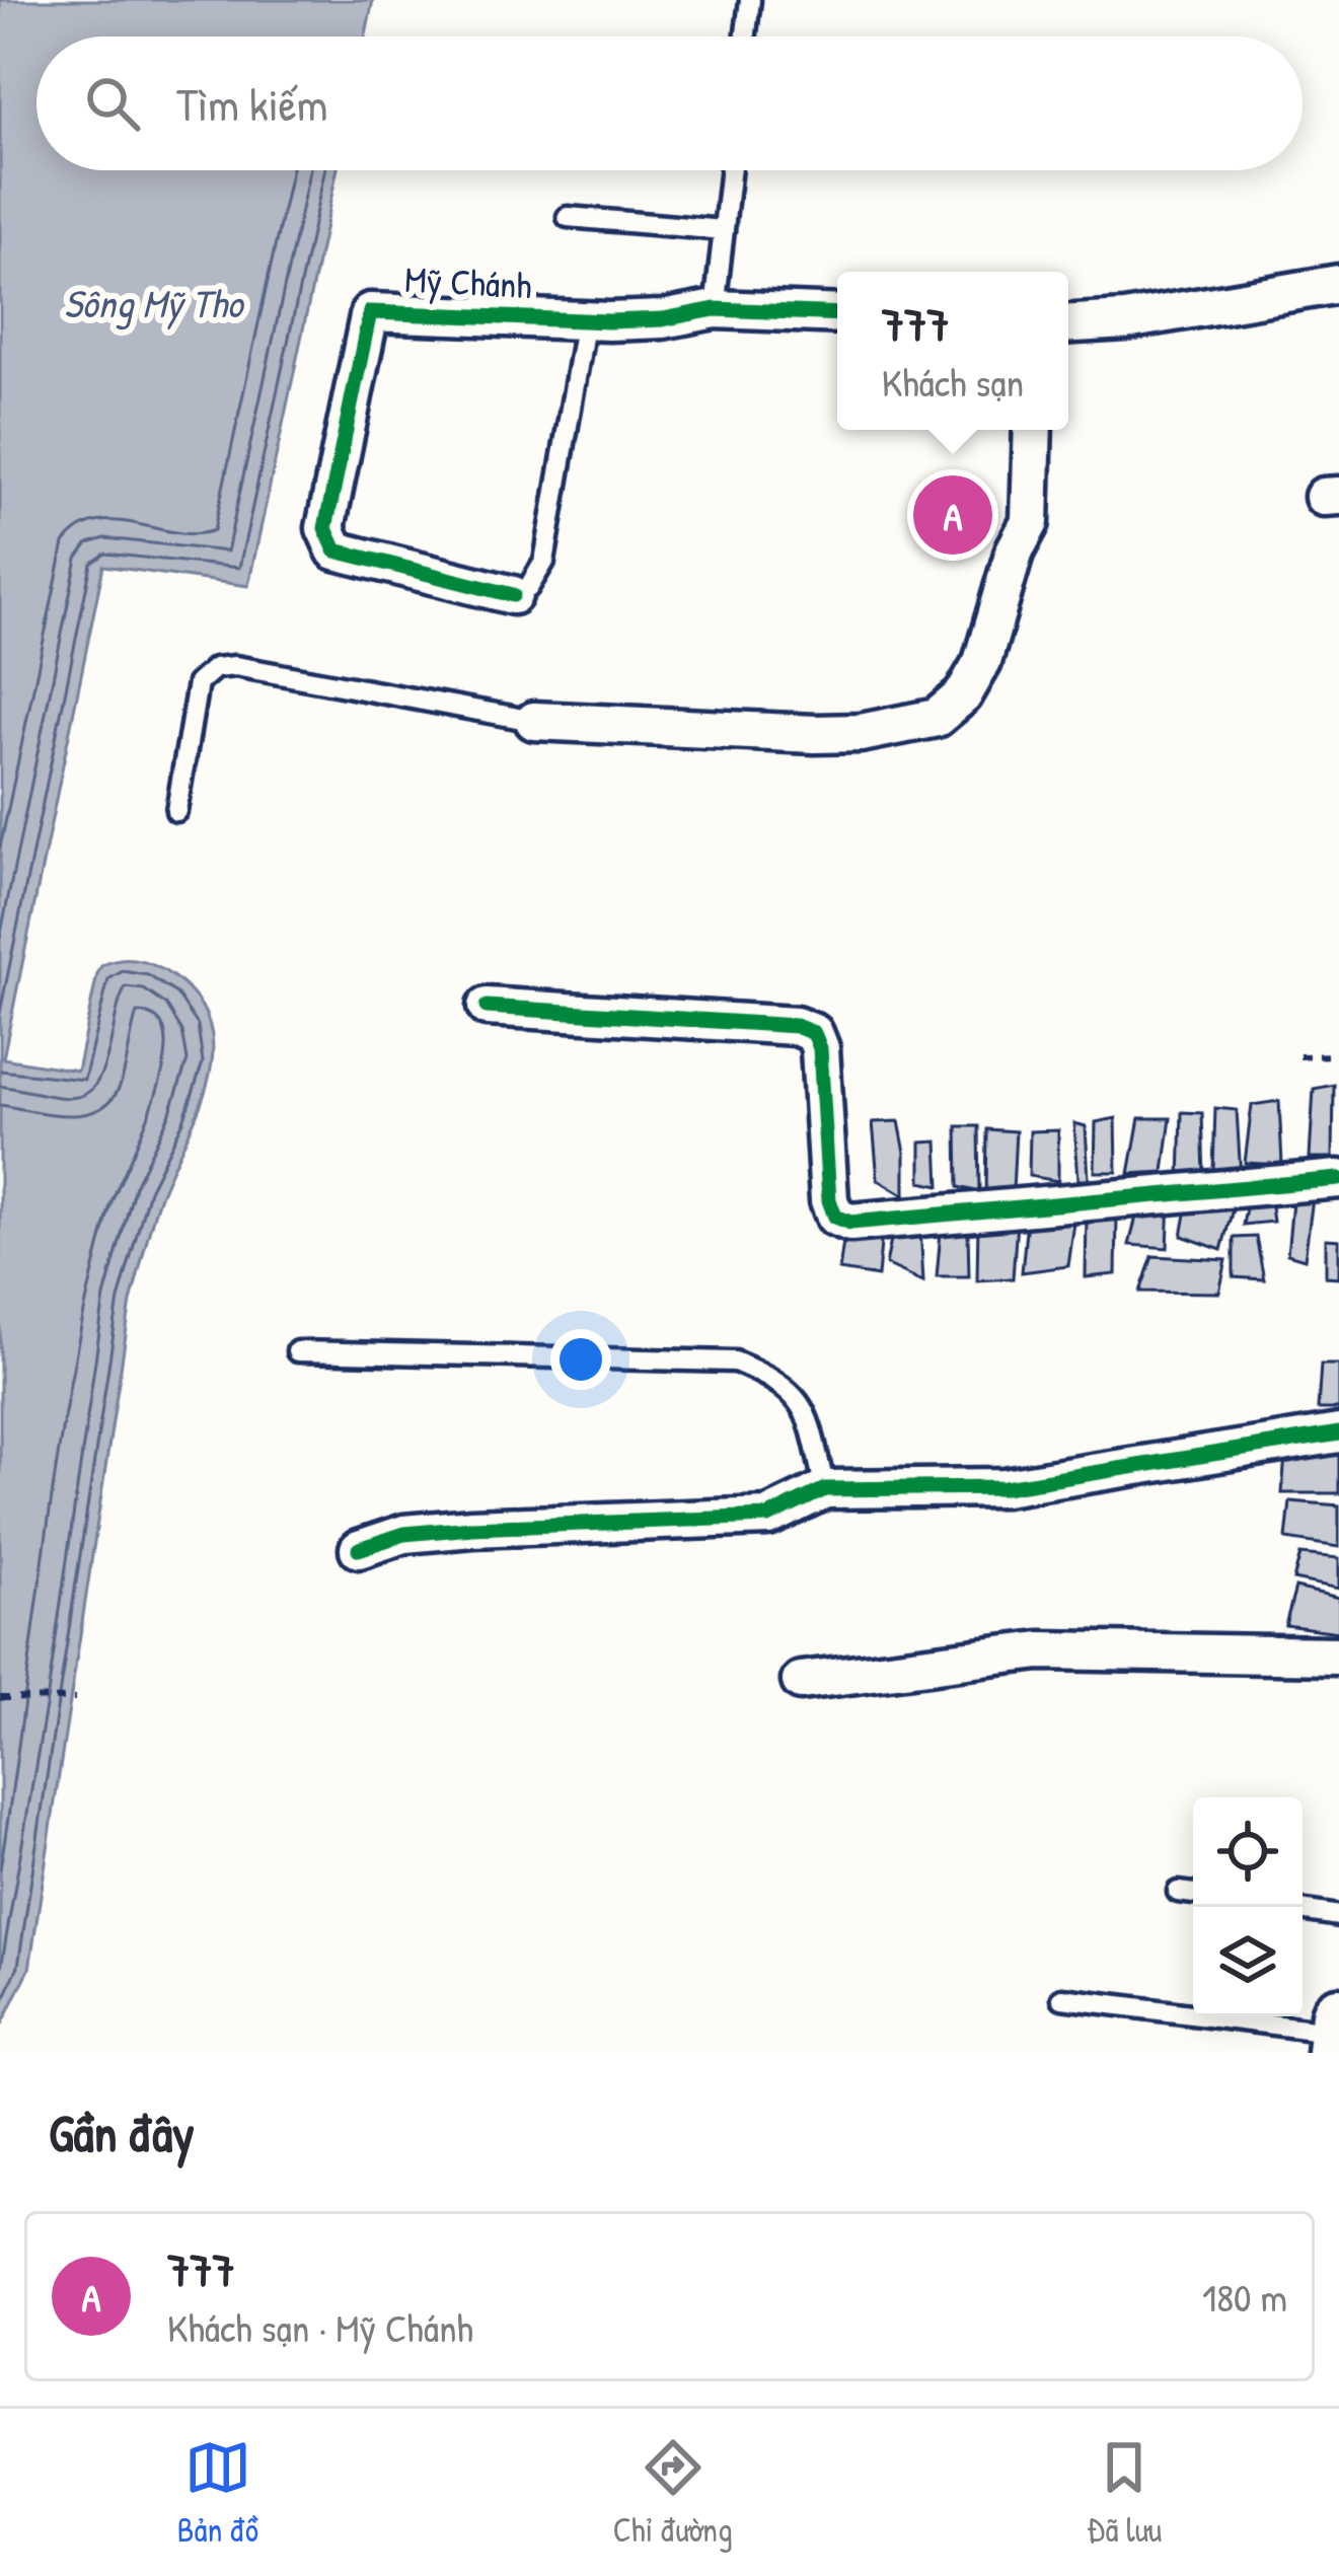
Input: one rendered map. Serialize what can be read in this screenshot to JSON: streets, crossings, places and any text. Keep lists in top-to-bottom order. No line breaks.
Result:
{"streets":{"street":["Mỹ Chánh"]},"water":["Sông Mỹ Tho"],"page":{"search":"Tìm kiếm","popup":["777","Khách sạn"],"pins":"A","heading":"Gần đây","list":[{"mark":"A","name":"777","note":"Khách sạn · Mỹ Chánh","value":"180 m"}],"nav":["Bản đồ","Chỉ đường","Đã lưu"]}}
